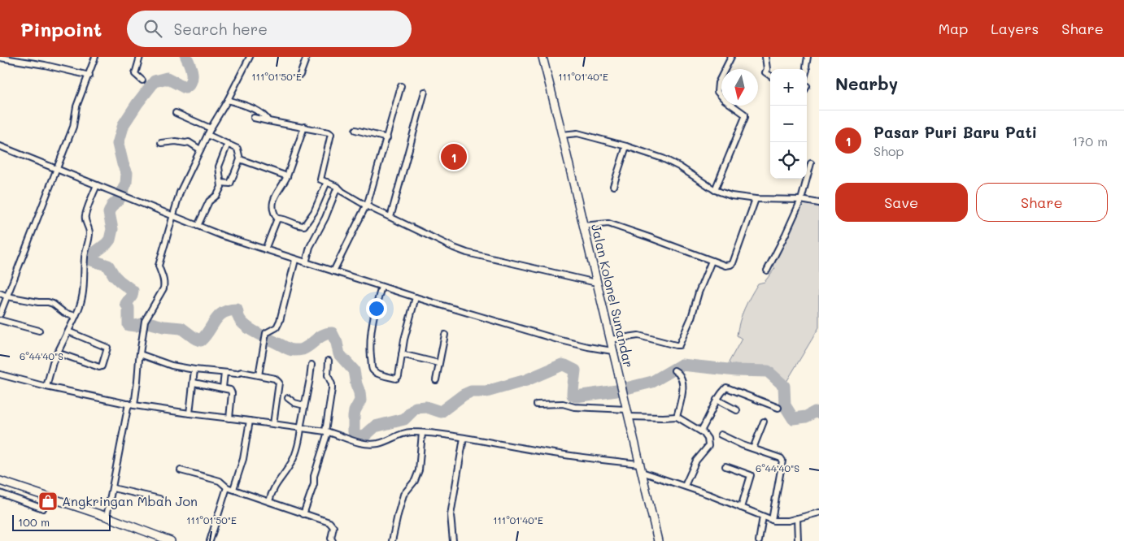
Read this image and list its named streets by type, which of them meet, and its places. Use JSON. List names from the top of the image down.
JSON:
{
  "streets": {
    "main road": ["Jalan Kolonel Sunandar"]
  },
  "places": {
    "shop": ["Angkringan Mbah Jon"]
  },
  "scale_bar": "100 m",
  "north": "bottom",
  "page": {
    "header": "Pinpoint",
    "search": "Search here",
    "nav": ["Map", "Layers", "Share"],
    "heading": "Nearby",
    "map_buttons": ["+", "−"],
    "list": [
      {
        "mark": "1",
        "name": "Pasar Puri Baru Pati",
        "note": "Shop",
        "value": "170 m"
      }
    ],
    "pins": "1",
    "buttons": ["Save", "Share"],
    "scale": "100 m"
  },
  "coordinates": ["111°01'50\"E", "111°01'40\"E", "6°44'40\"S"]
}
